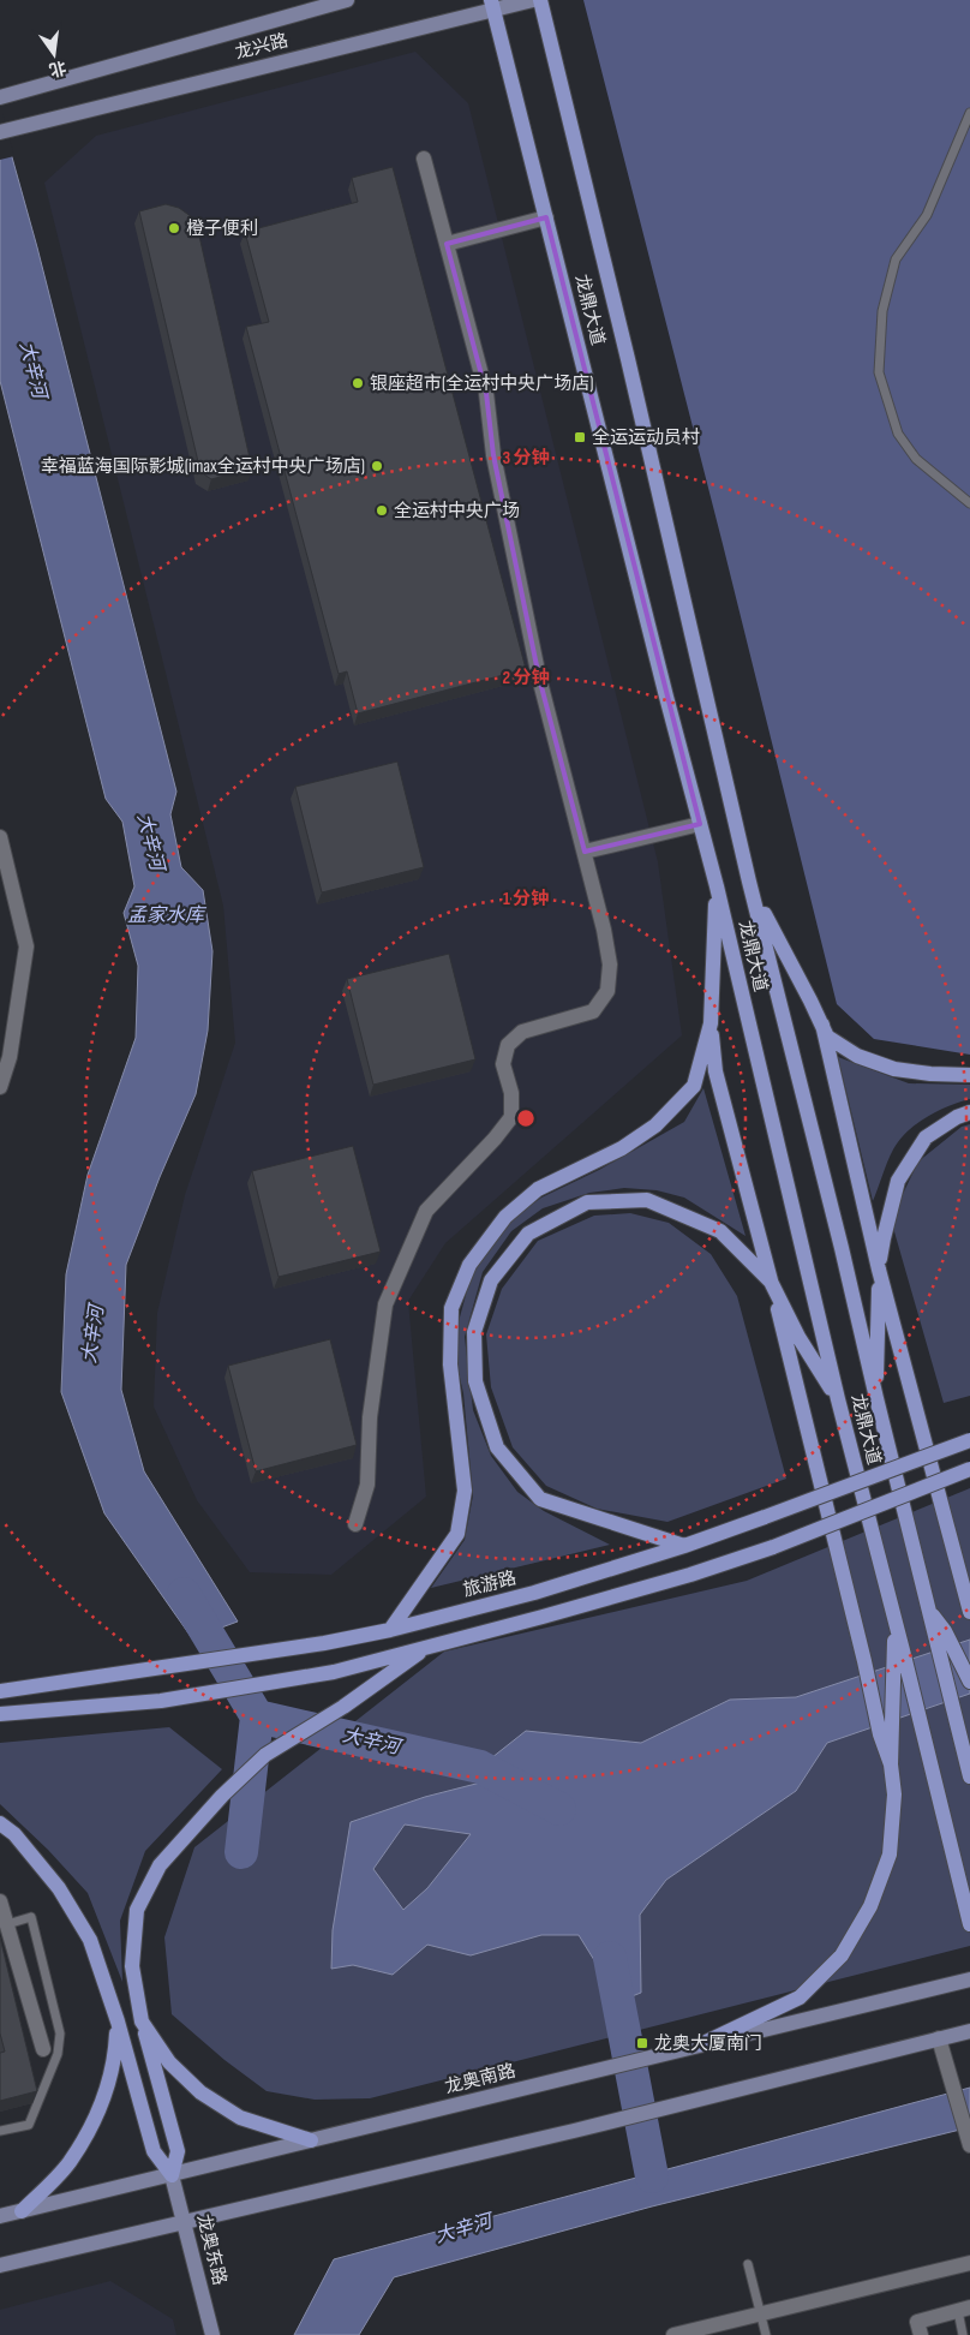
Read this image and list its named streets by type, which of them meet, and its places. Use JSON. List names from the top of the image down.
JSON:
{
  "streets": {
    "main road": [
      "龙兴路",
      "龙鼎大道",
      "旅游路",
      "龙奥南路",
      "龙奥东路"
    ]
  },
  "crossings": [
    ["龙兴路", "龙鼎大道"],
    ["龙奥南路", "龙奥东路"]
  ],
  "water": ["大辛河", "孟家水库"],
  "places": {
    "other": [
      "橙子便利",
      "银座超市(全运村中央广场店)",
      "幸福蓝海国际影城(imax全运村中央广场店)",
      "全运村中央广场"
    ],
    "transit": ["全运运动员村", "龙奥大厦南门"]
  },
  "north": "bottom",
  "rings": ["3 分钟", "2 分钟", "1 分钟"]
}
